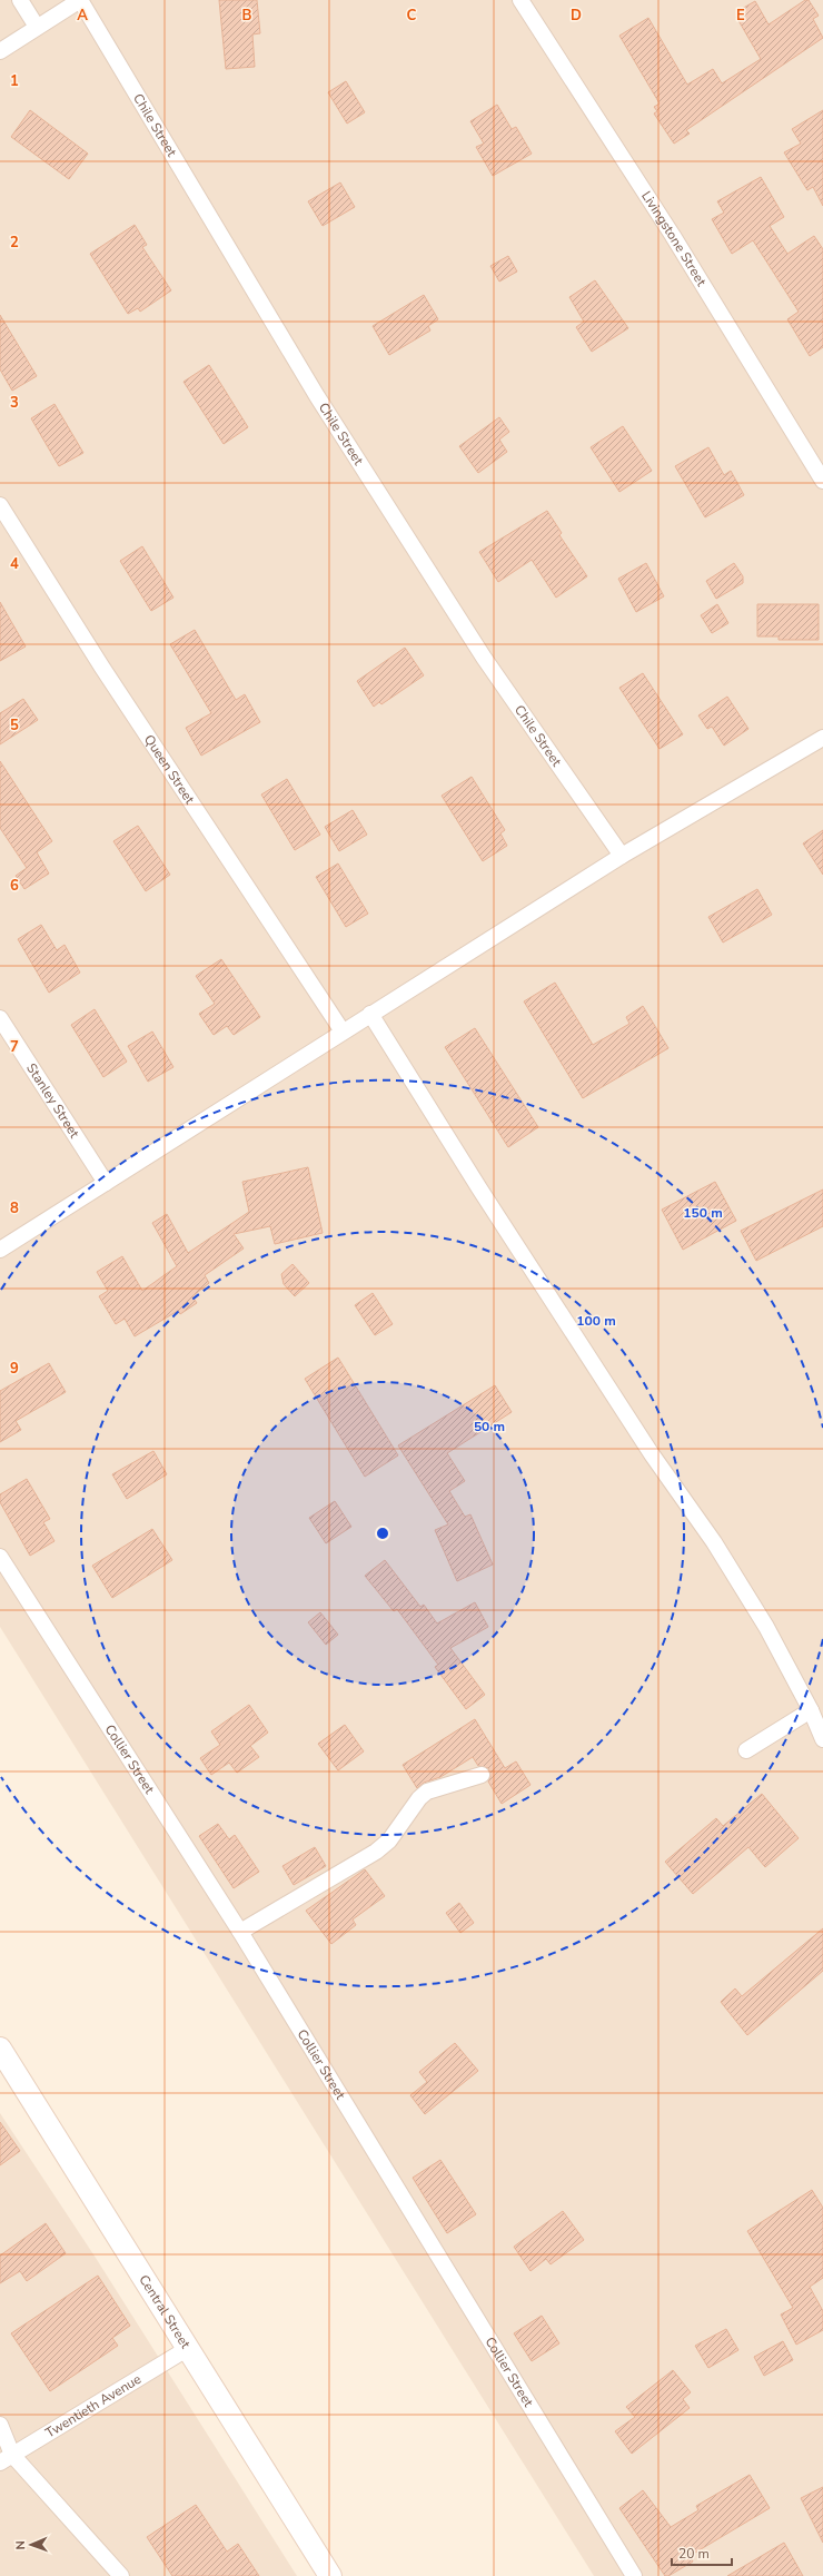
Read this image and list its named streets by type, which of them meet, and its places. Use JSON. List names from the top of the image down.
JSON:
{
  "streets": {
    "main road": ["Central Street"],
    "street": [
      "Chile Street",
      "Livingstone Street",
      "Queen Street",
      "Stanley Street",
      "Collier Street",
      "Twentieth Avenue"
    ]
  },
  "crossings": [
    ["Central Street", "Twentieth Avenue"]
  ],
  "scale_bar": "20 m",
  "north": "left",
  "grid": {
    "columns": [
      "A",
      "B",
      "C",
      "D",
      "E"
    ],
    "rows": [
      "1",
      "2",
      "3",
      "4",
      "5",
      "6",
      "7",
      "8",
      "9"
    ]
  },
  "rings": ["150 m", "100 m", "50 m"]
}
